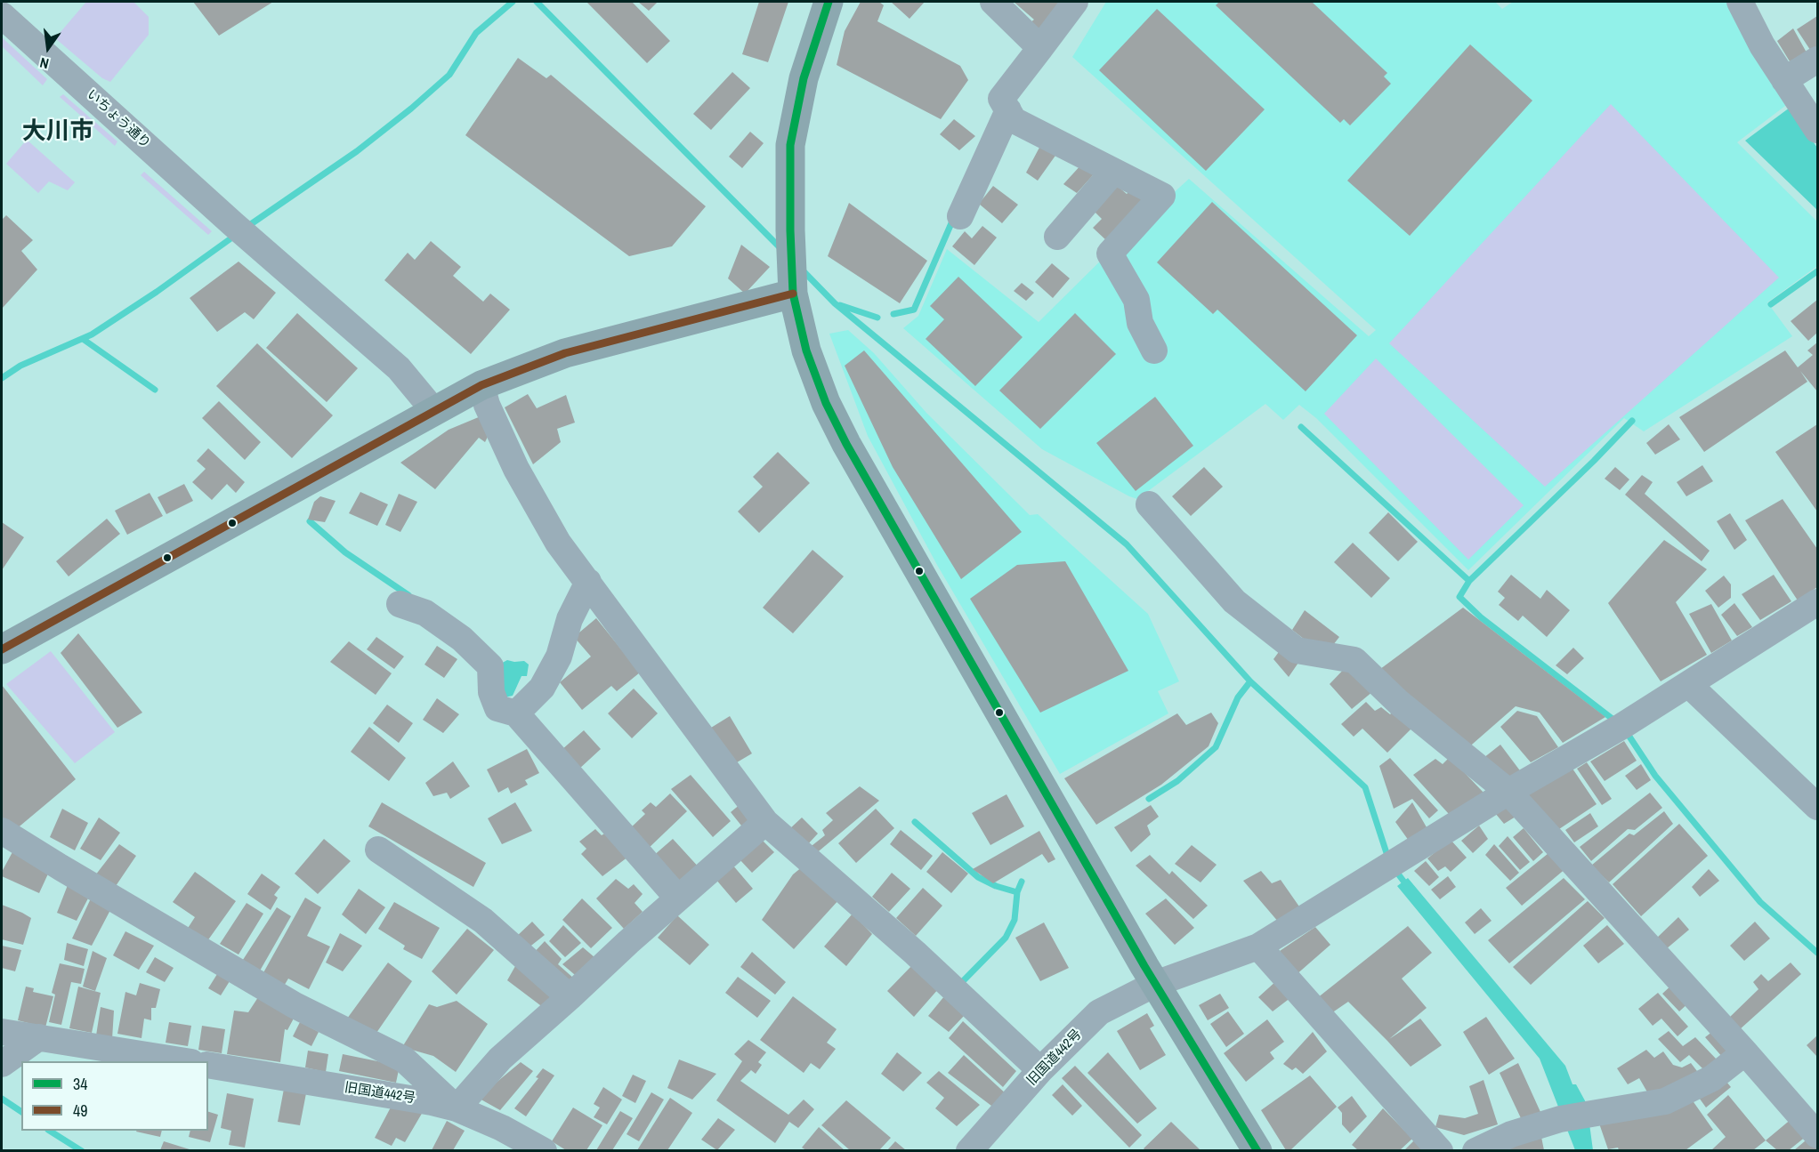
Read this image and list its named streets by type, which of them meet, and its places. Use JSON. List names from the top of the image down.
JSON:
{
  "streets": {
    "street": ["いちょう通り", "旧国道442号"]
  },
  "districts": ["大川市"],
  "lines": ["transit line 34", "transit line 49"],
  "legend": ["34", "49"],
  "north": "bottom"
}
